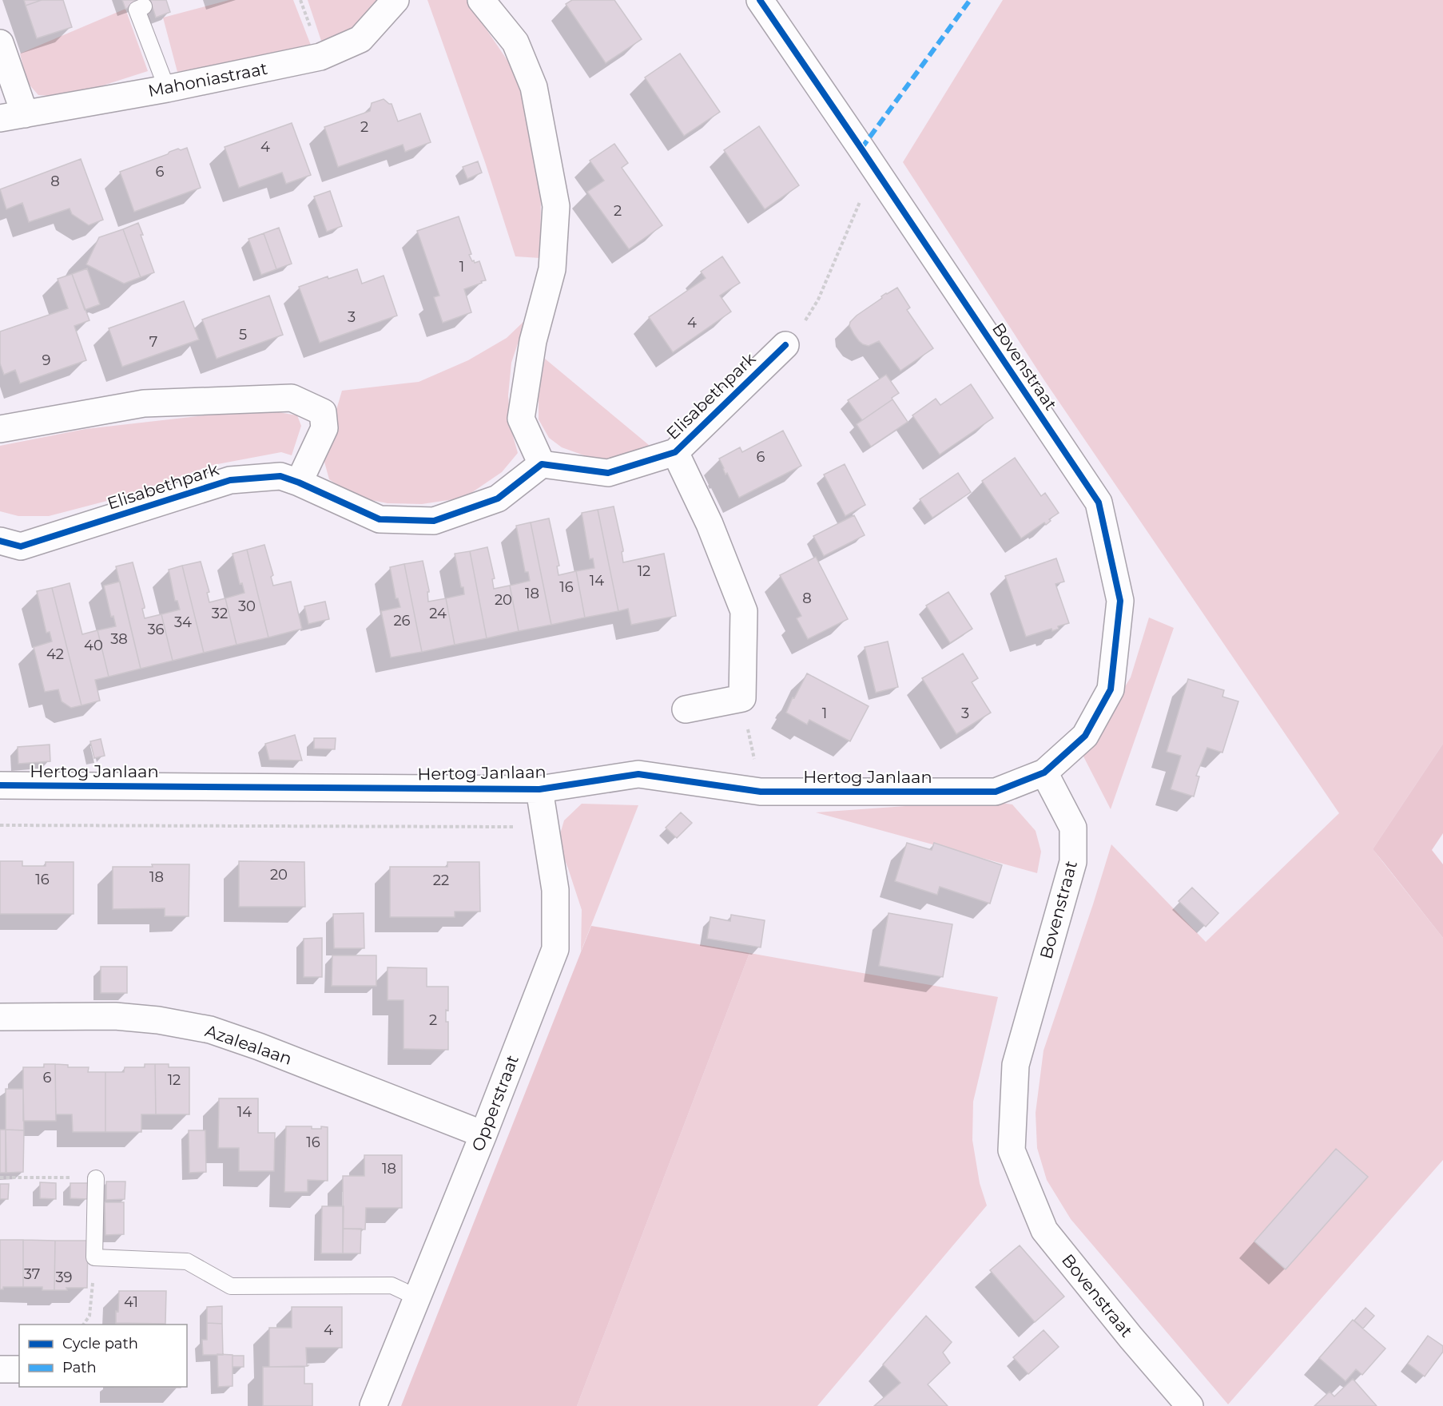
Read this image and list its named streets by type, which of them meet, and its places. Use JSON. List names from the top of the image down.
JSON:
{
  "streets": {
    "street": [
      "Mahoniastraat",
      "Bovenstraat",
      "Elisabethpark",
      "Hertog Janlaan",
      "Azalealaan",
      "Opperstraat"
    ]
  },
  "crossings": [
    ["Bovenstraat", "Hertog Janlaan"],
    ["Hertog Janlaan", "Opperstraat"],
    ["Azalealaan", "Opperstraat"]
  ],
  "house_numbers": [
    "2",
    "4",
    "6",
    "8",
    "2",
    "1",
    "3",
    "4",
    "5",
    "7",
    "9",
    "6",
    "12",
    "14",
    "16",
    "18",
    "8",
    "20",
    "30",
    "32",
    "24",
    "26",
    "34",
    "36",
    "38",
    "40",
    "42",
    "1",
    "3",
    "20",
    "18",
    "16",
    "22",
    "2",
    "6",
    "12",
    "14",
    "16",
    "18",
    "37",
    "39",
    "41",
    "4"
  ],
  "legend": ["Cycle path", "Path"]
}
